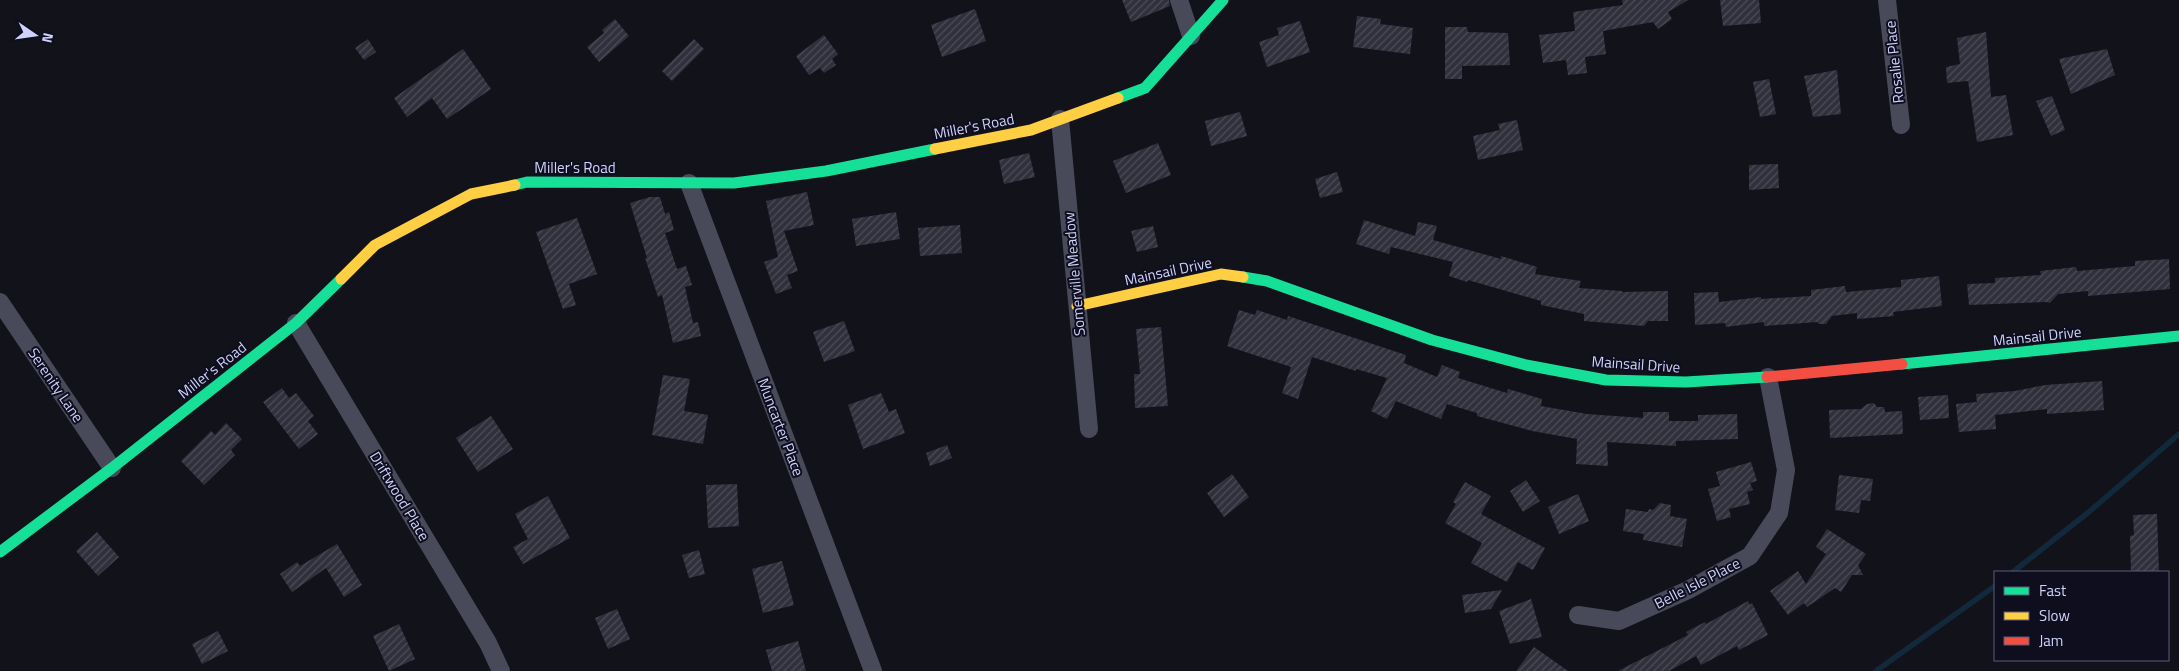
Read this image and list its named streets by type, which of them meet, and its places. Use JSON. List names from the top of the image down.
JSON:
{
  "streets": {
    "street": [
      "Rosalie Place",
      "Miller's Road",
      "Mainsail Drive",
      "Somerville Meadow",
      "Serenity Lane",
      "Muncarter Place",
      "Driftwood Place",
      "Belle Isle Place"
    ]
  },
  "crossings": [
    ["Miller's Road", "Somerville Meadow"],
    ["Miller's Road", "Serenity Lane"],
    ["Miller's Road", "Muncarter Place"],
    ["Miller's Road", "Driftwood Place"],
    ["Mainsail Drive", "Somerville Meadow"],
    ["Mainsail Drive", "Belle Isle Place"]
  ],
  "legend": ["Fast", "Slow", "Jam"],
  "north": "right"
}
